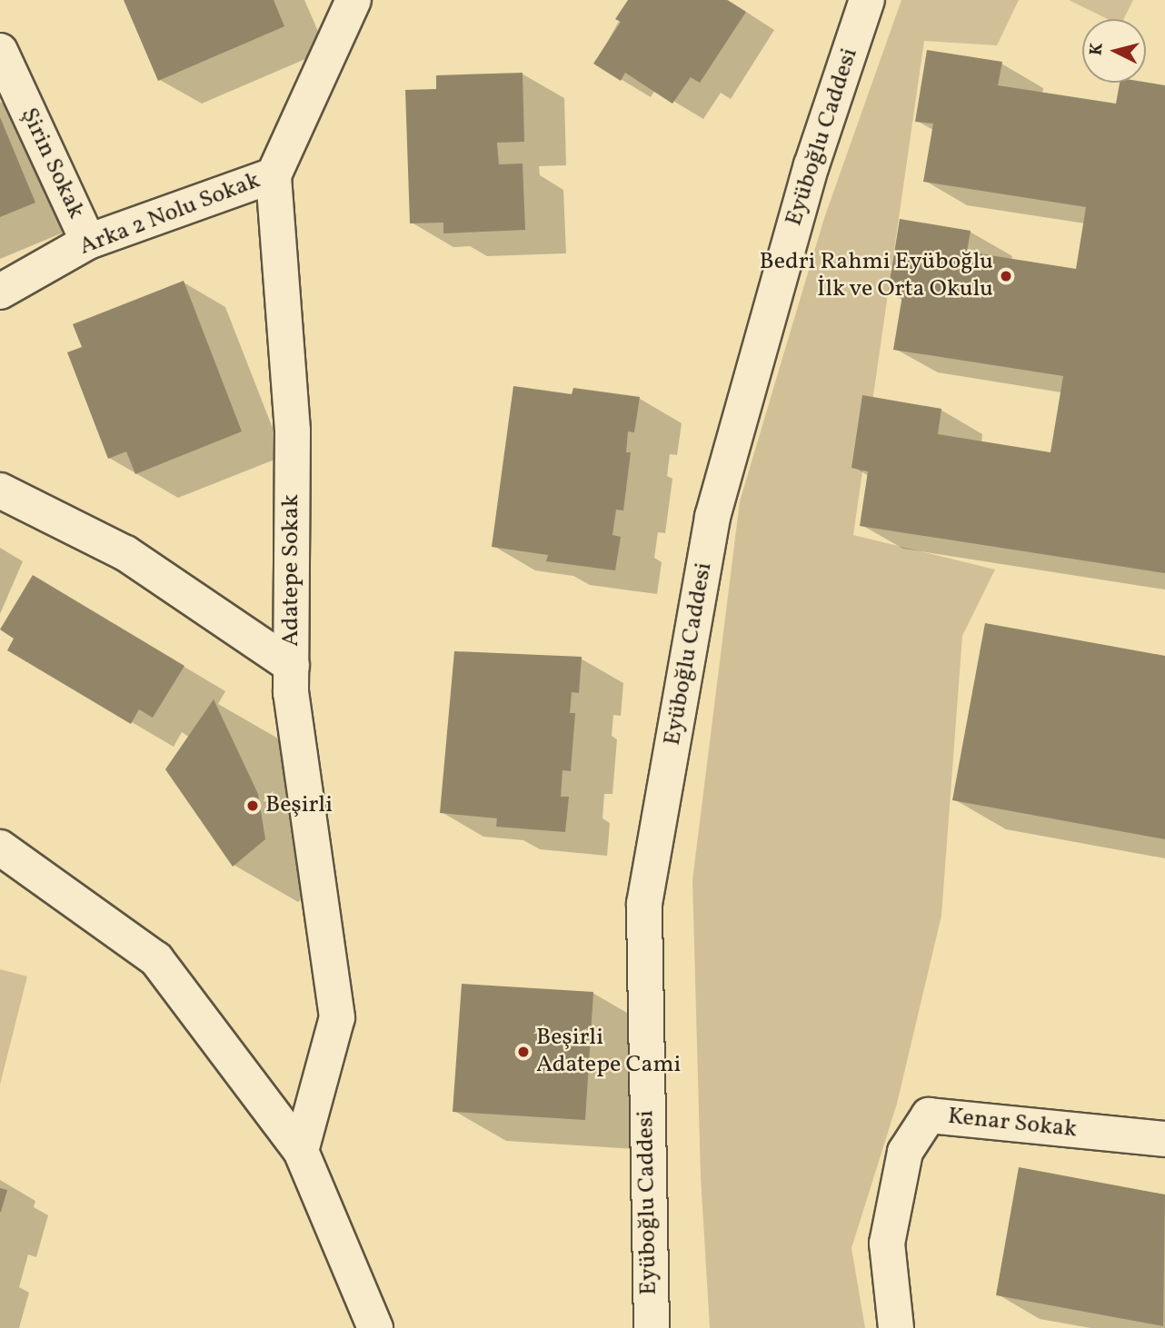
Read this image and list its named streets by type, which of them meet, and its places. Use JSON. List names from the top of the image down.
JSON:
{
  "streets": {
    "street": [
      "Eyüboğlu Caddesi",
      "Şirin Sokak",
      "Arka 2 Nolu Sokak",
      "Adatepe Sokak",
      "Kenar Sokak"
    ]
  },
  "crossings": [
    ["Şirin Sokak", "Arka 2 Nolu Sokak"],
    ["Arka 2 Nolu Sokak", "Adatepe Sokak"]
  ],
  "places": ["Bedri Rahmi Eyüboğlu İlk ve Orta Okulu", "Beşirli", "Beşirli Adatepe Cami"],
  "north": "left"
}
